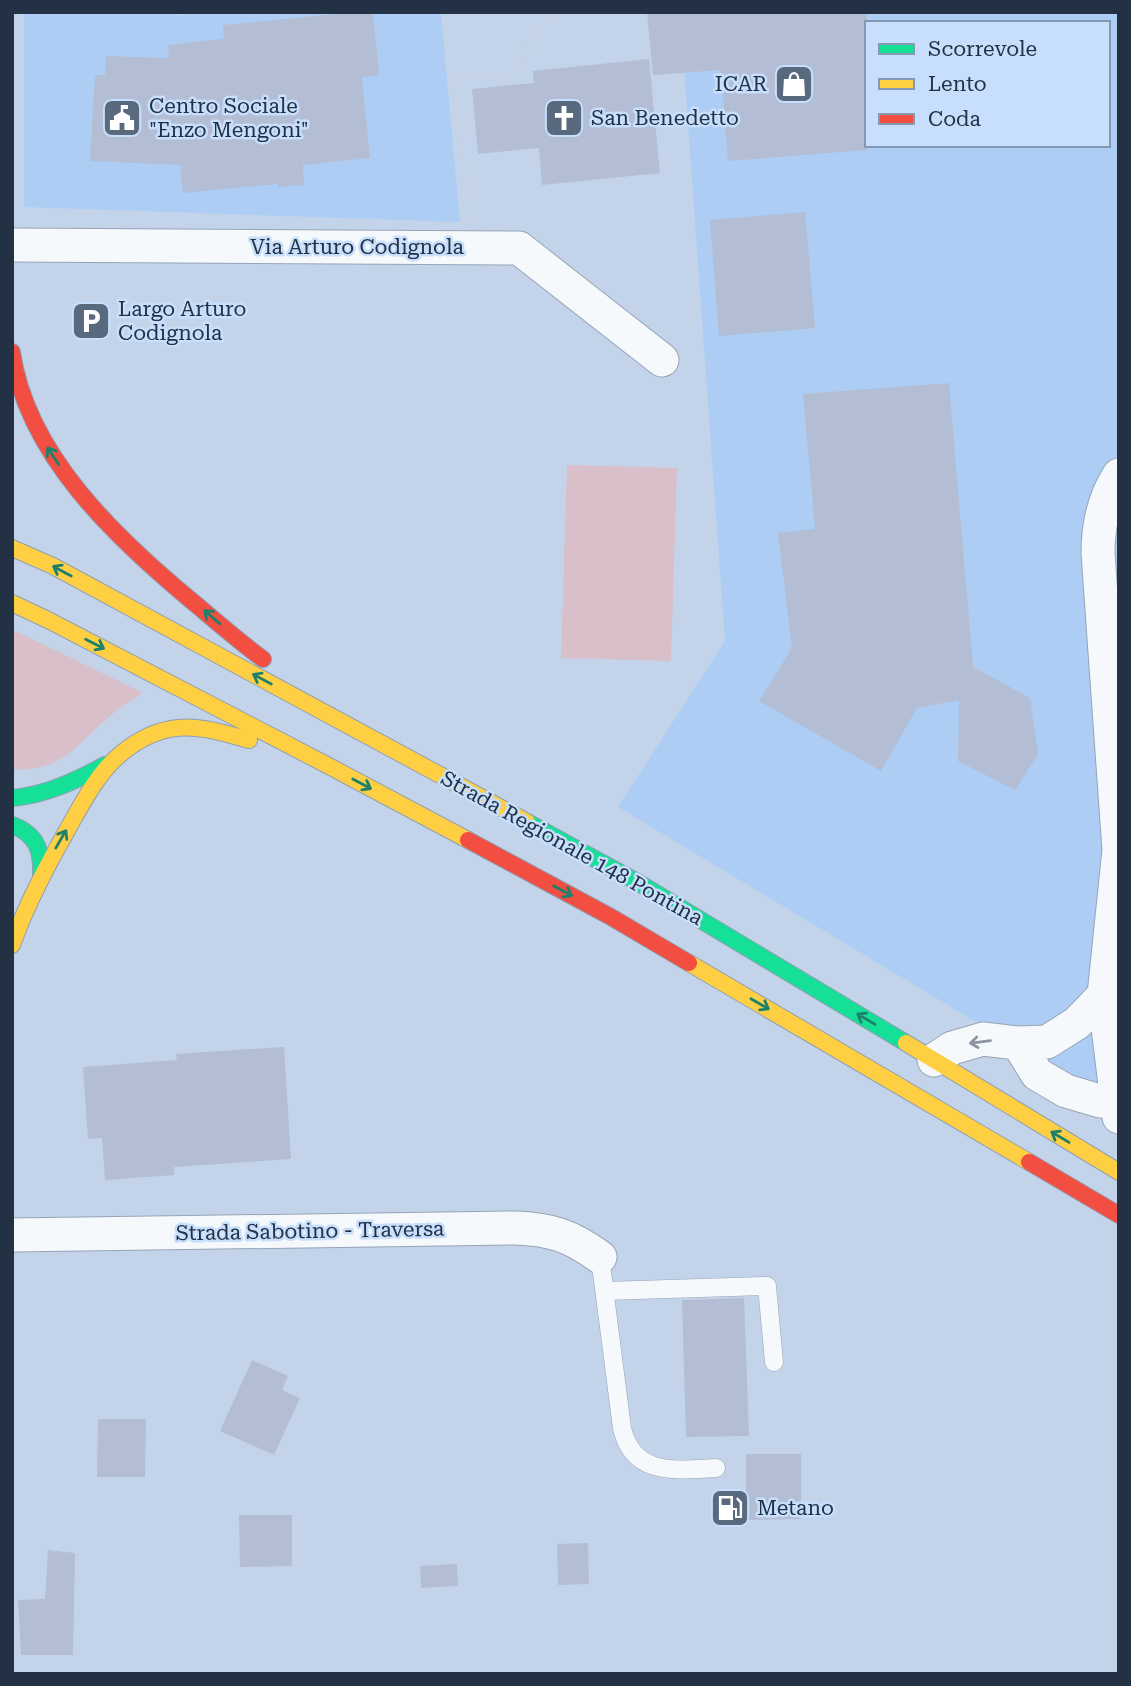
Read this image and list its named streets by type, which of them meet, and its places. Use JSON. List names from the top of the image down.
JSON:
{
  "streets": {
    "highway": ["Strada Regionale 148 Pontina"],
    "street": ["Via Arturo Codignola", "Strada Sabotino - Traversa"]
  },
  "places": {
    "shop": ["ICAR"],
    "public building": ["Centro Sociale \"Enzo Mengoni\""],
    "church": ["San Benedetto"],
    "parking": ["Largo Arturo Codignola"],
    "fuel station": ["Metano"]
  },
  "legend": ["Scorrevole", "Lento", "Coda"]
}
